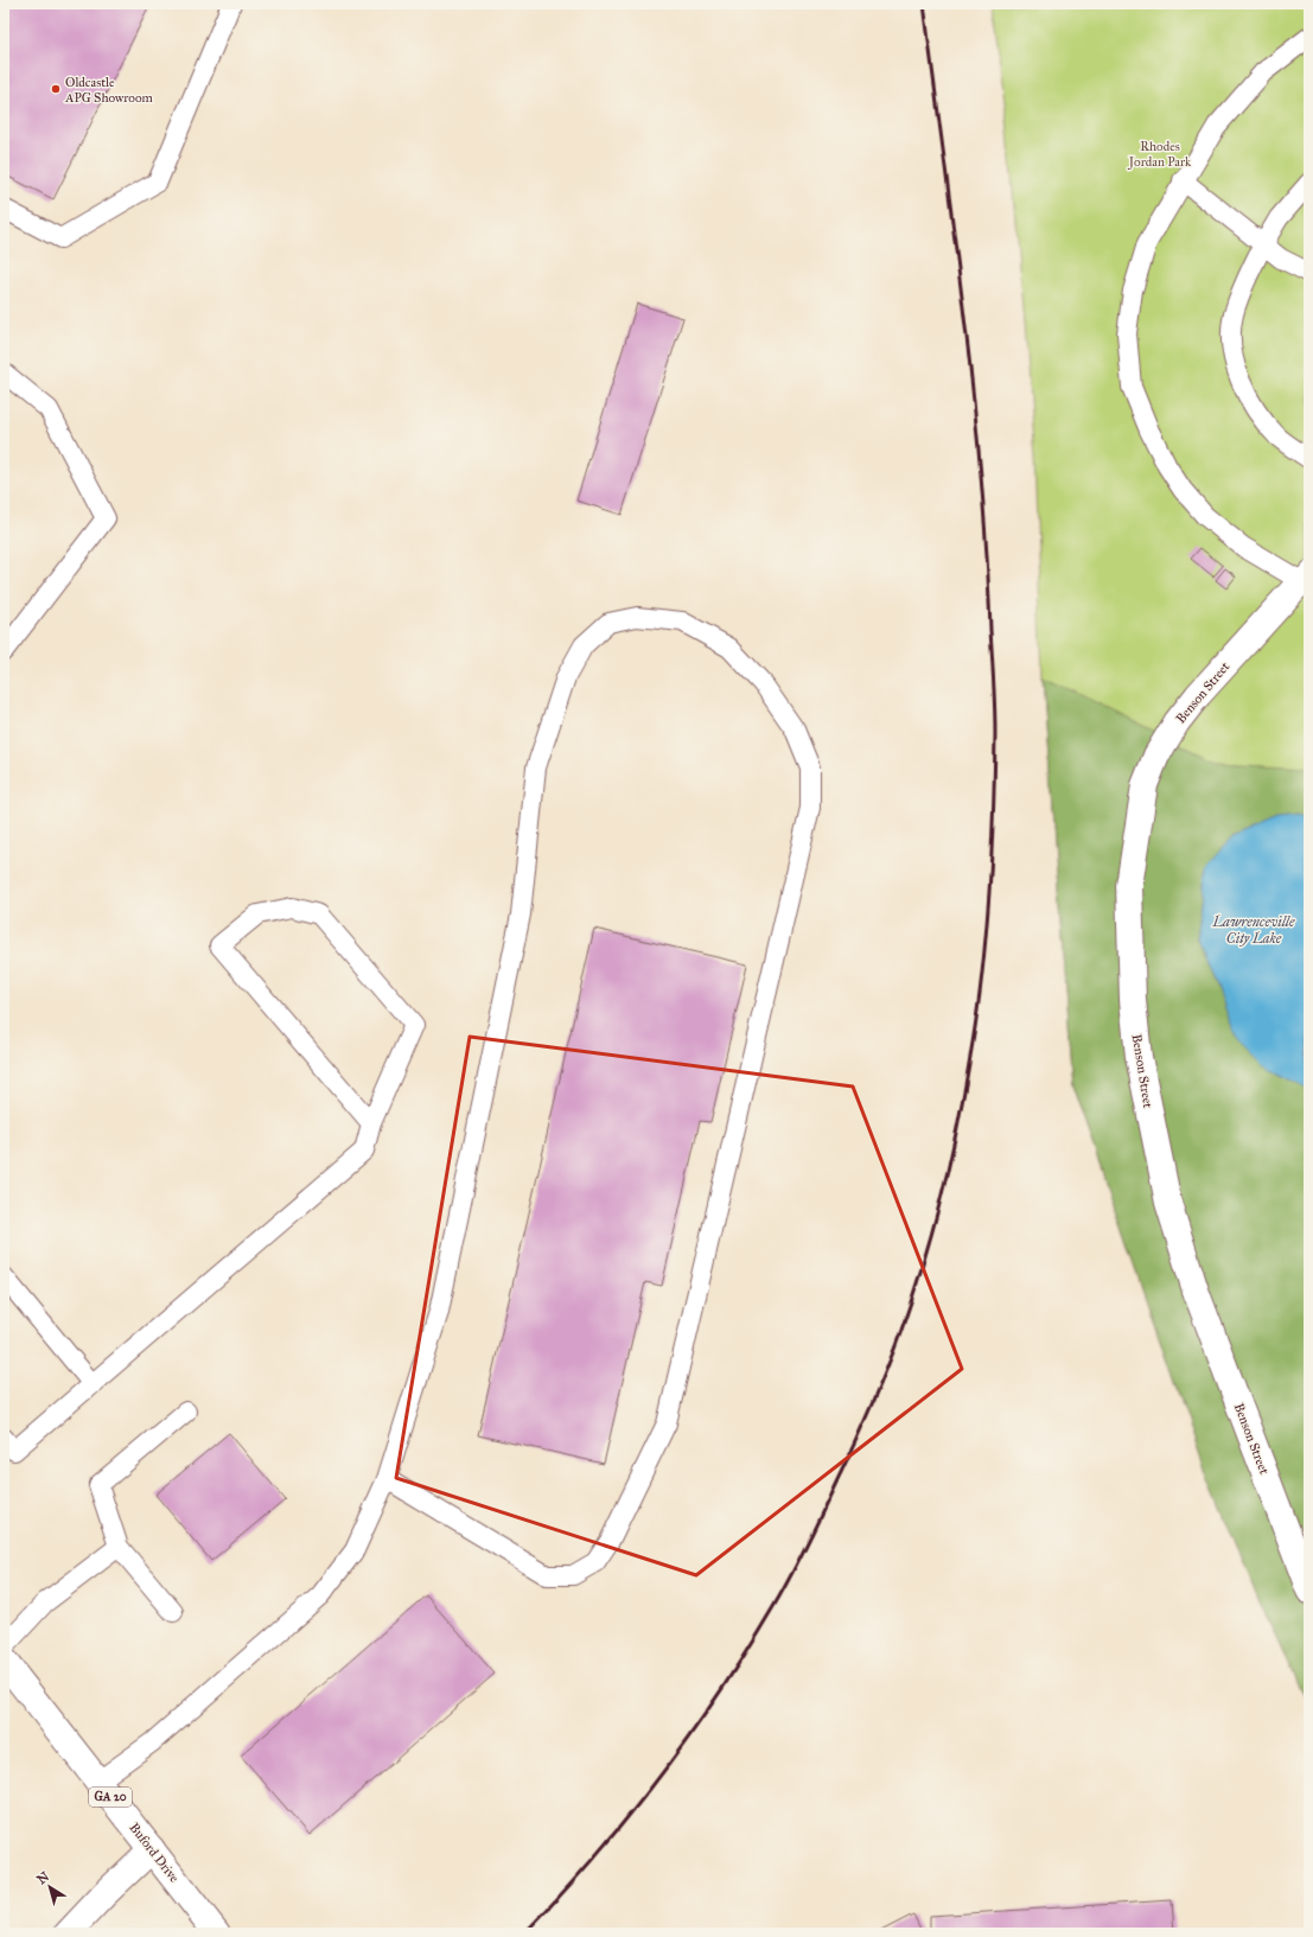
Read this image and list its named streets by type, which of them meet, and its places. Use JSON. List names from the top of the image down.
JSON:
{
  "streets": {
    "main road": ["Benson Street", "GA 20", "Buford Drive"]
  },
  "water": ["Lawrenceville City Lake"],
  "parks": ["Rhodes Jordan Park"],
  "places": ["Oldcastle APG Showroom"],
  "north": "top left"
}
